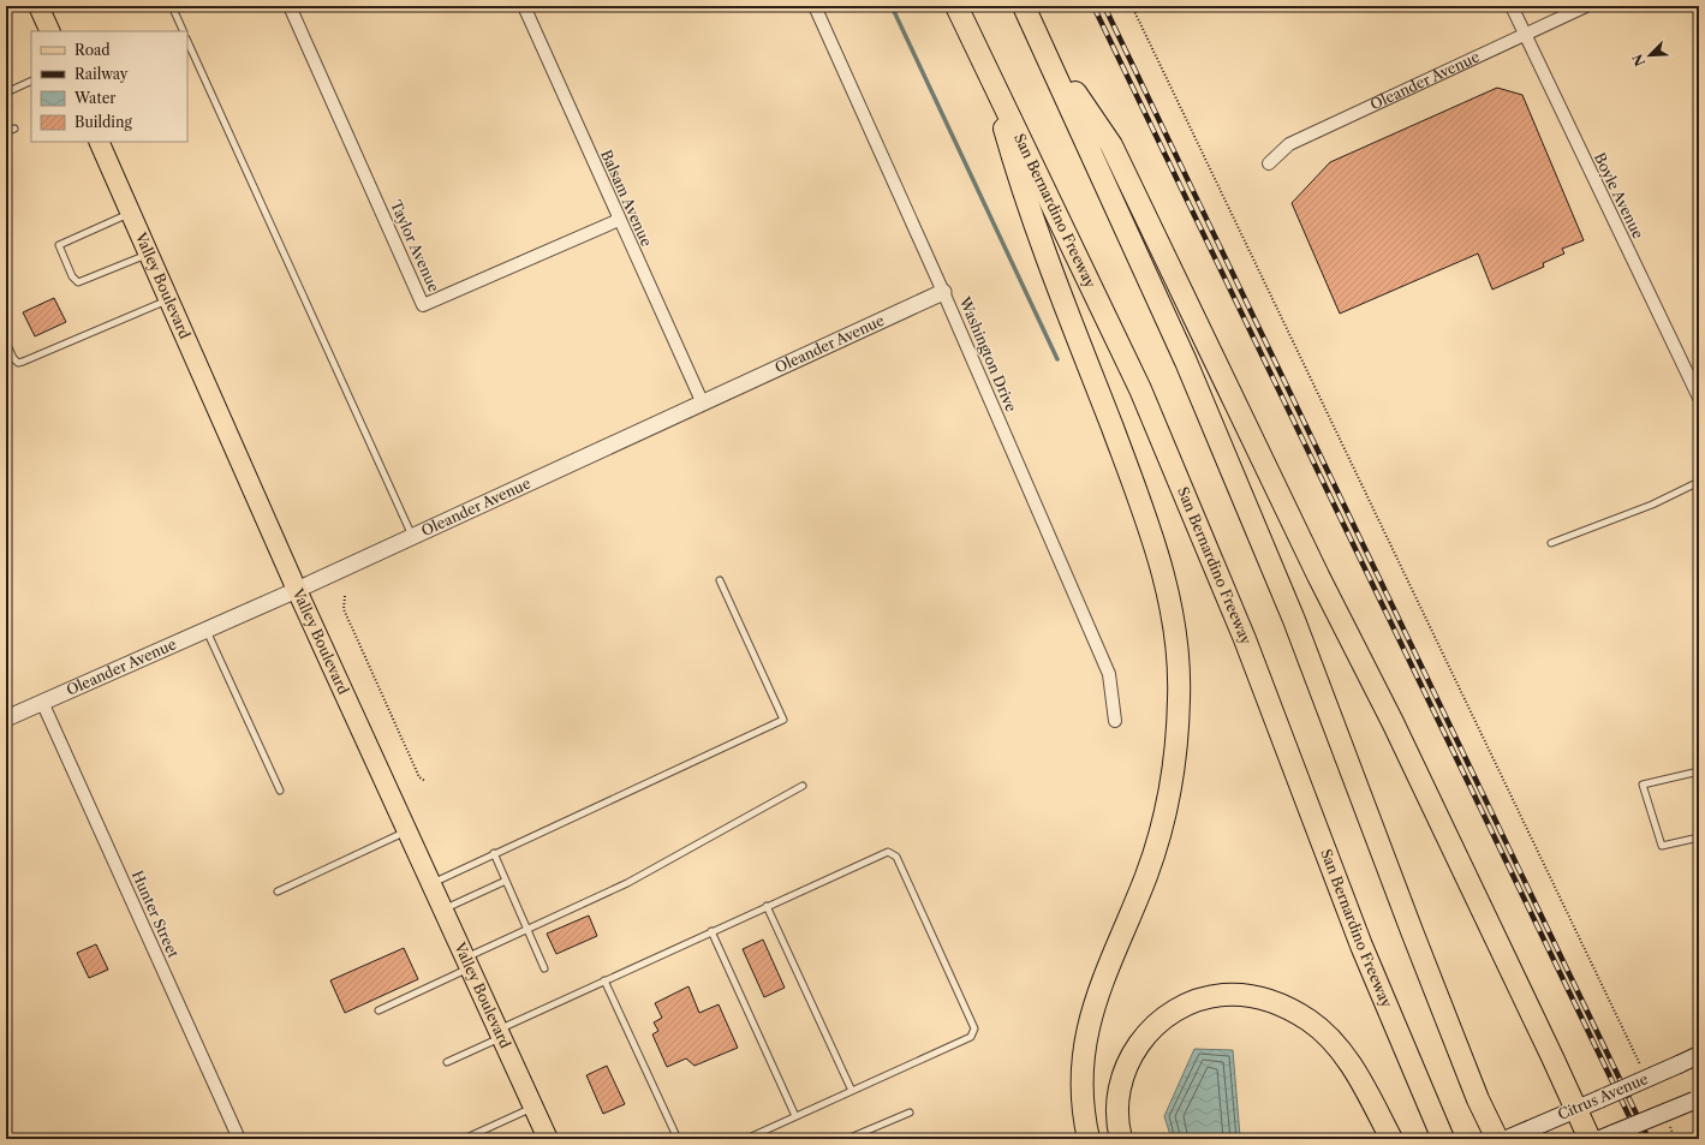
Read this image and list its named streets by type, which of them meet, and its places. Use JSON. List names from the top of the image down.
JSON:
{
  "streets": {
    "highway": ["San Bernardino Freeway"],
    "main road": ["Valley Boulevard", "Citrus Avenue"],
    "street": [
      "Oleander Avenue",
      "Boyle Avenue",
      "Balsam Avenue",
      "Taylor Avenue",
      "Washington Drive",
      "Hunter Street"
    ]
  },
  "crossings": [
    ["Oleander Avenue", "Boyle Avenue"],
    ["Oleander Avenue", "Balsam Avenue"],
    ["Oleander Avenue", "Valley Boulevard"],
    ["Oleander Avenue", "Washington Drive"],
    ["Oleander Avenue", "Hunter Street"],
    ["Balsam Avenue", "Taylor Avenue"]
  ],
  "legend": [
    "Road",
    "Railway",
    "Water",
    "Building"
  ],
  "north": "bottom left"
}
